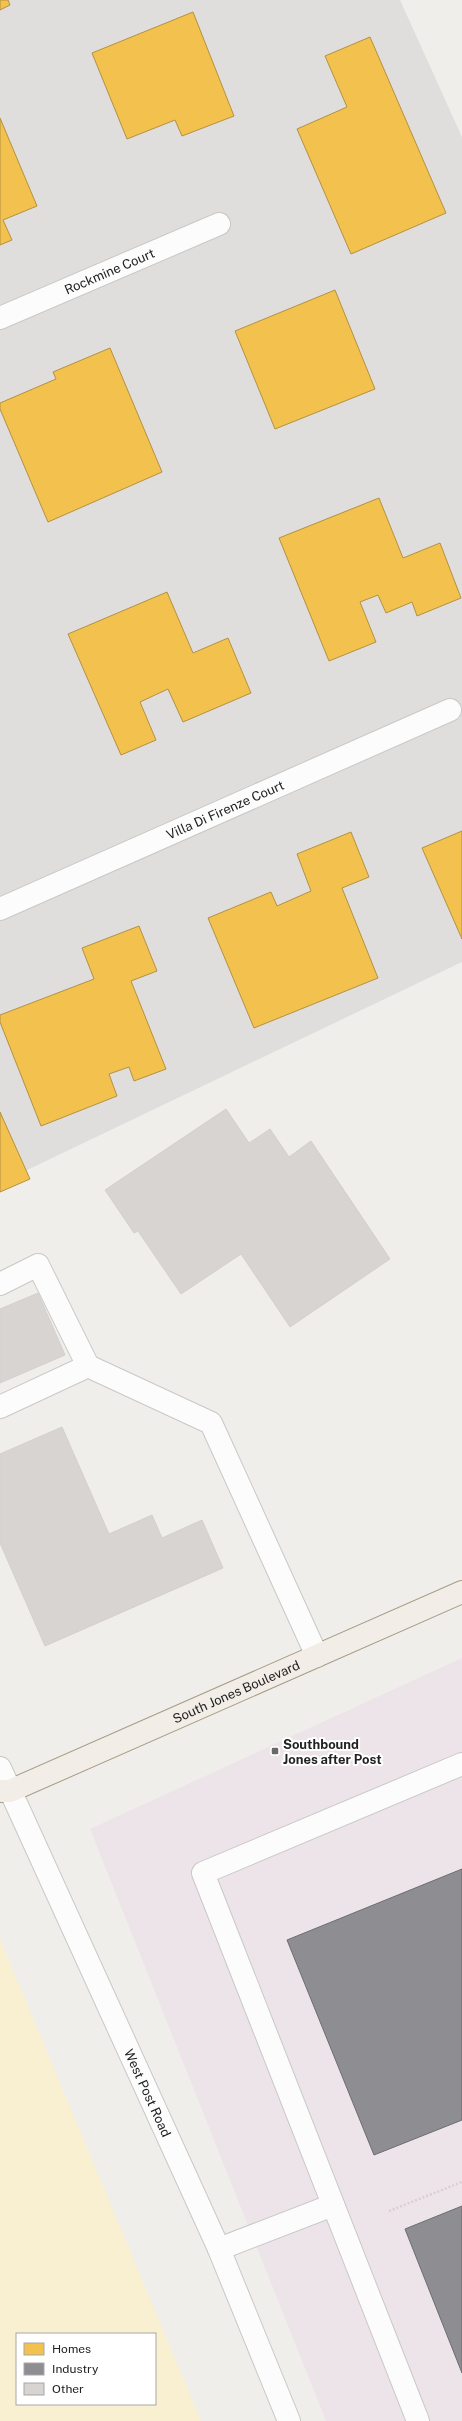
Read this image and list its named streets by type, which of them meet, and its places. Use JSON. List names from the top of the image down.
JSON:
{
  "streets": {
    "main road": ["South Jones Boulevard"],
    "street": ["Rockmine Court", "Villa Di Firenze Court", "West Post Road"]
  },
  "crossings": [
    ["South Jones Boulevard", "West Post Road"]
  ],
  "places": {
    "transit": ["Southbound Jones after Post"]
  },
  "legend": ["Homes", "Industry", "Other"]
}
